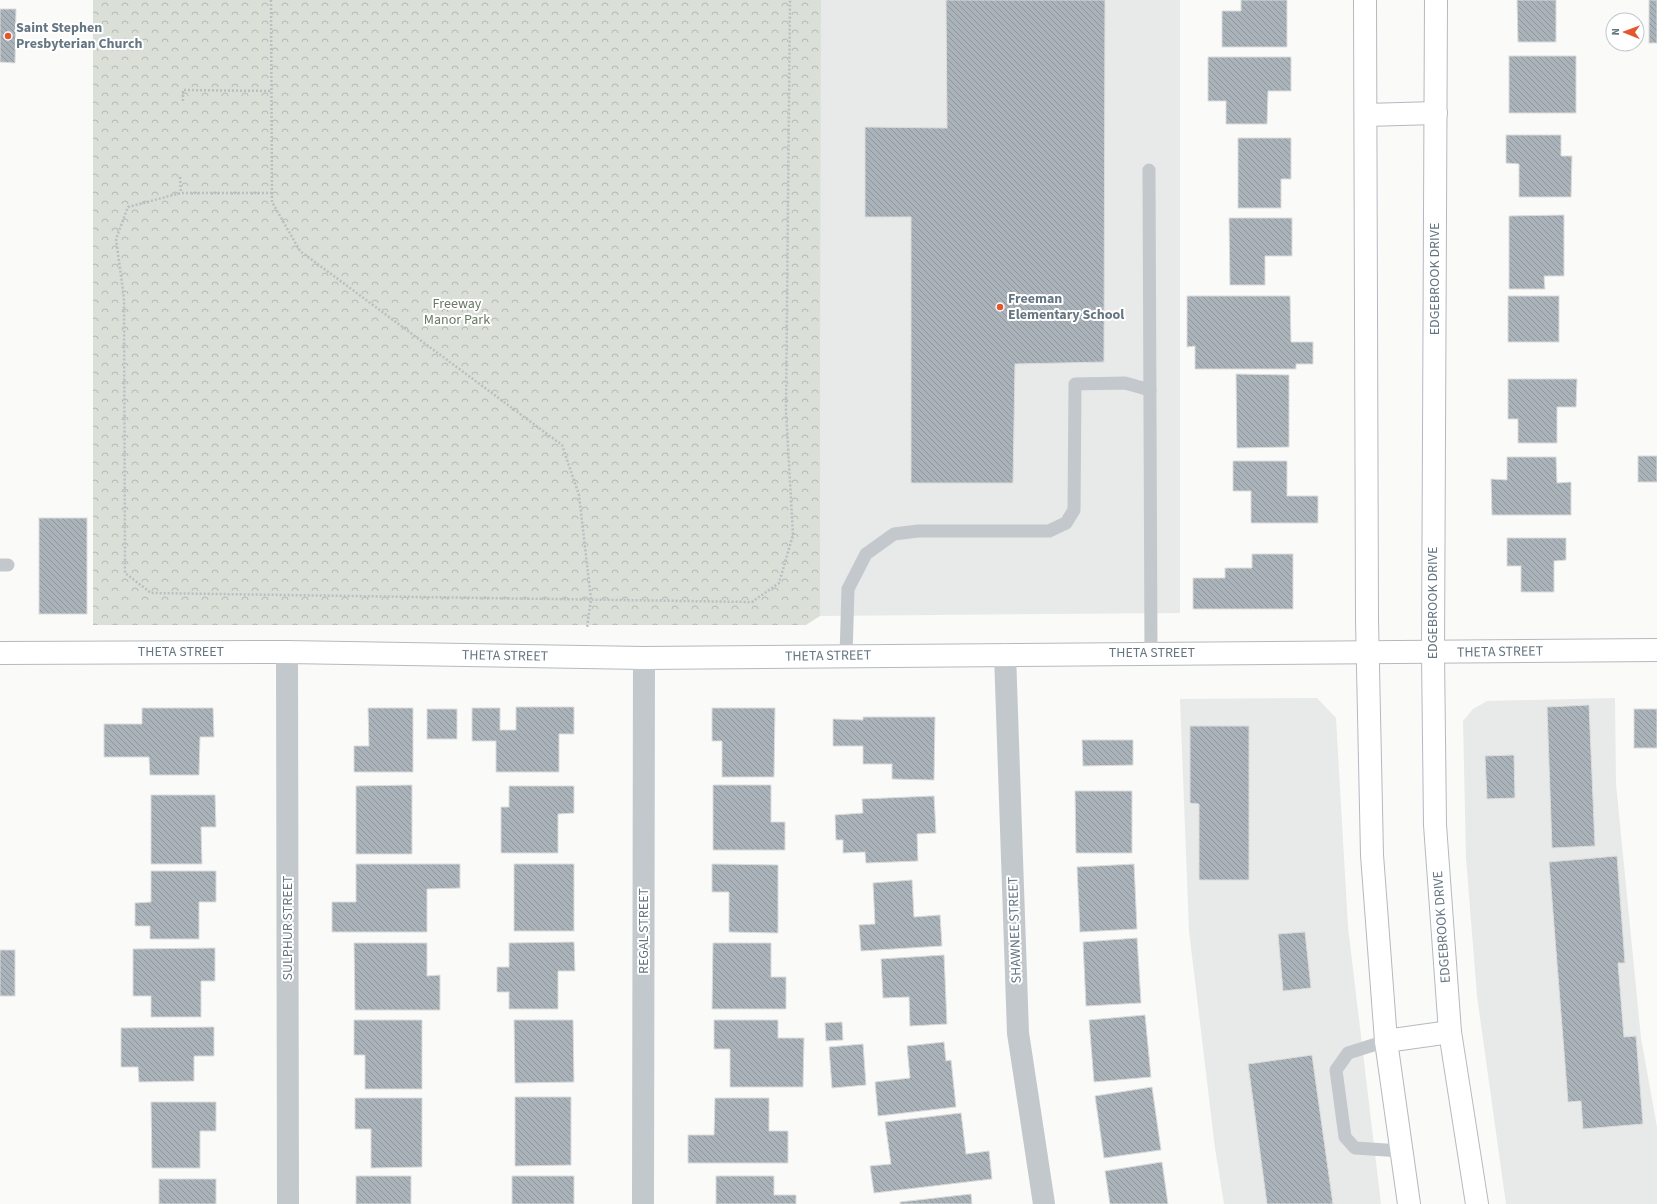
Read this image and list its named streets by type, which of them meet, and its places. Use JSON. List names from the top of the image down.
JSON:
{
  "streets": {
    "main road": ["EDGEBROOK DRIVE", "THETA STREET"],
    "street": ["SULPHUR STREET", "SHAWNEE STREET", "REGAL STREET"]
  },
  "crossings": [
    ["EDGEBROOK DRIVE", "THETA STREET"],
    ["THETA STREET", "SULPHUR STREET"],
    ["THETA STREET", "SHAWNEE STREET"],
    ["THETA STREET", "REGAL STREET"]
  ],
  "parks": ["Freeway Manor Park"],
  "places": ["Saint Stephen Presbyterian Church", "Freeman Elementary School"],
  "north": "left"
}
